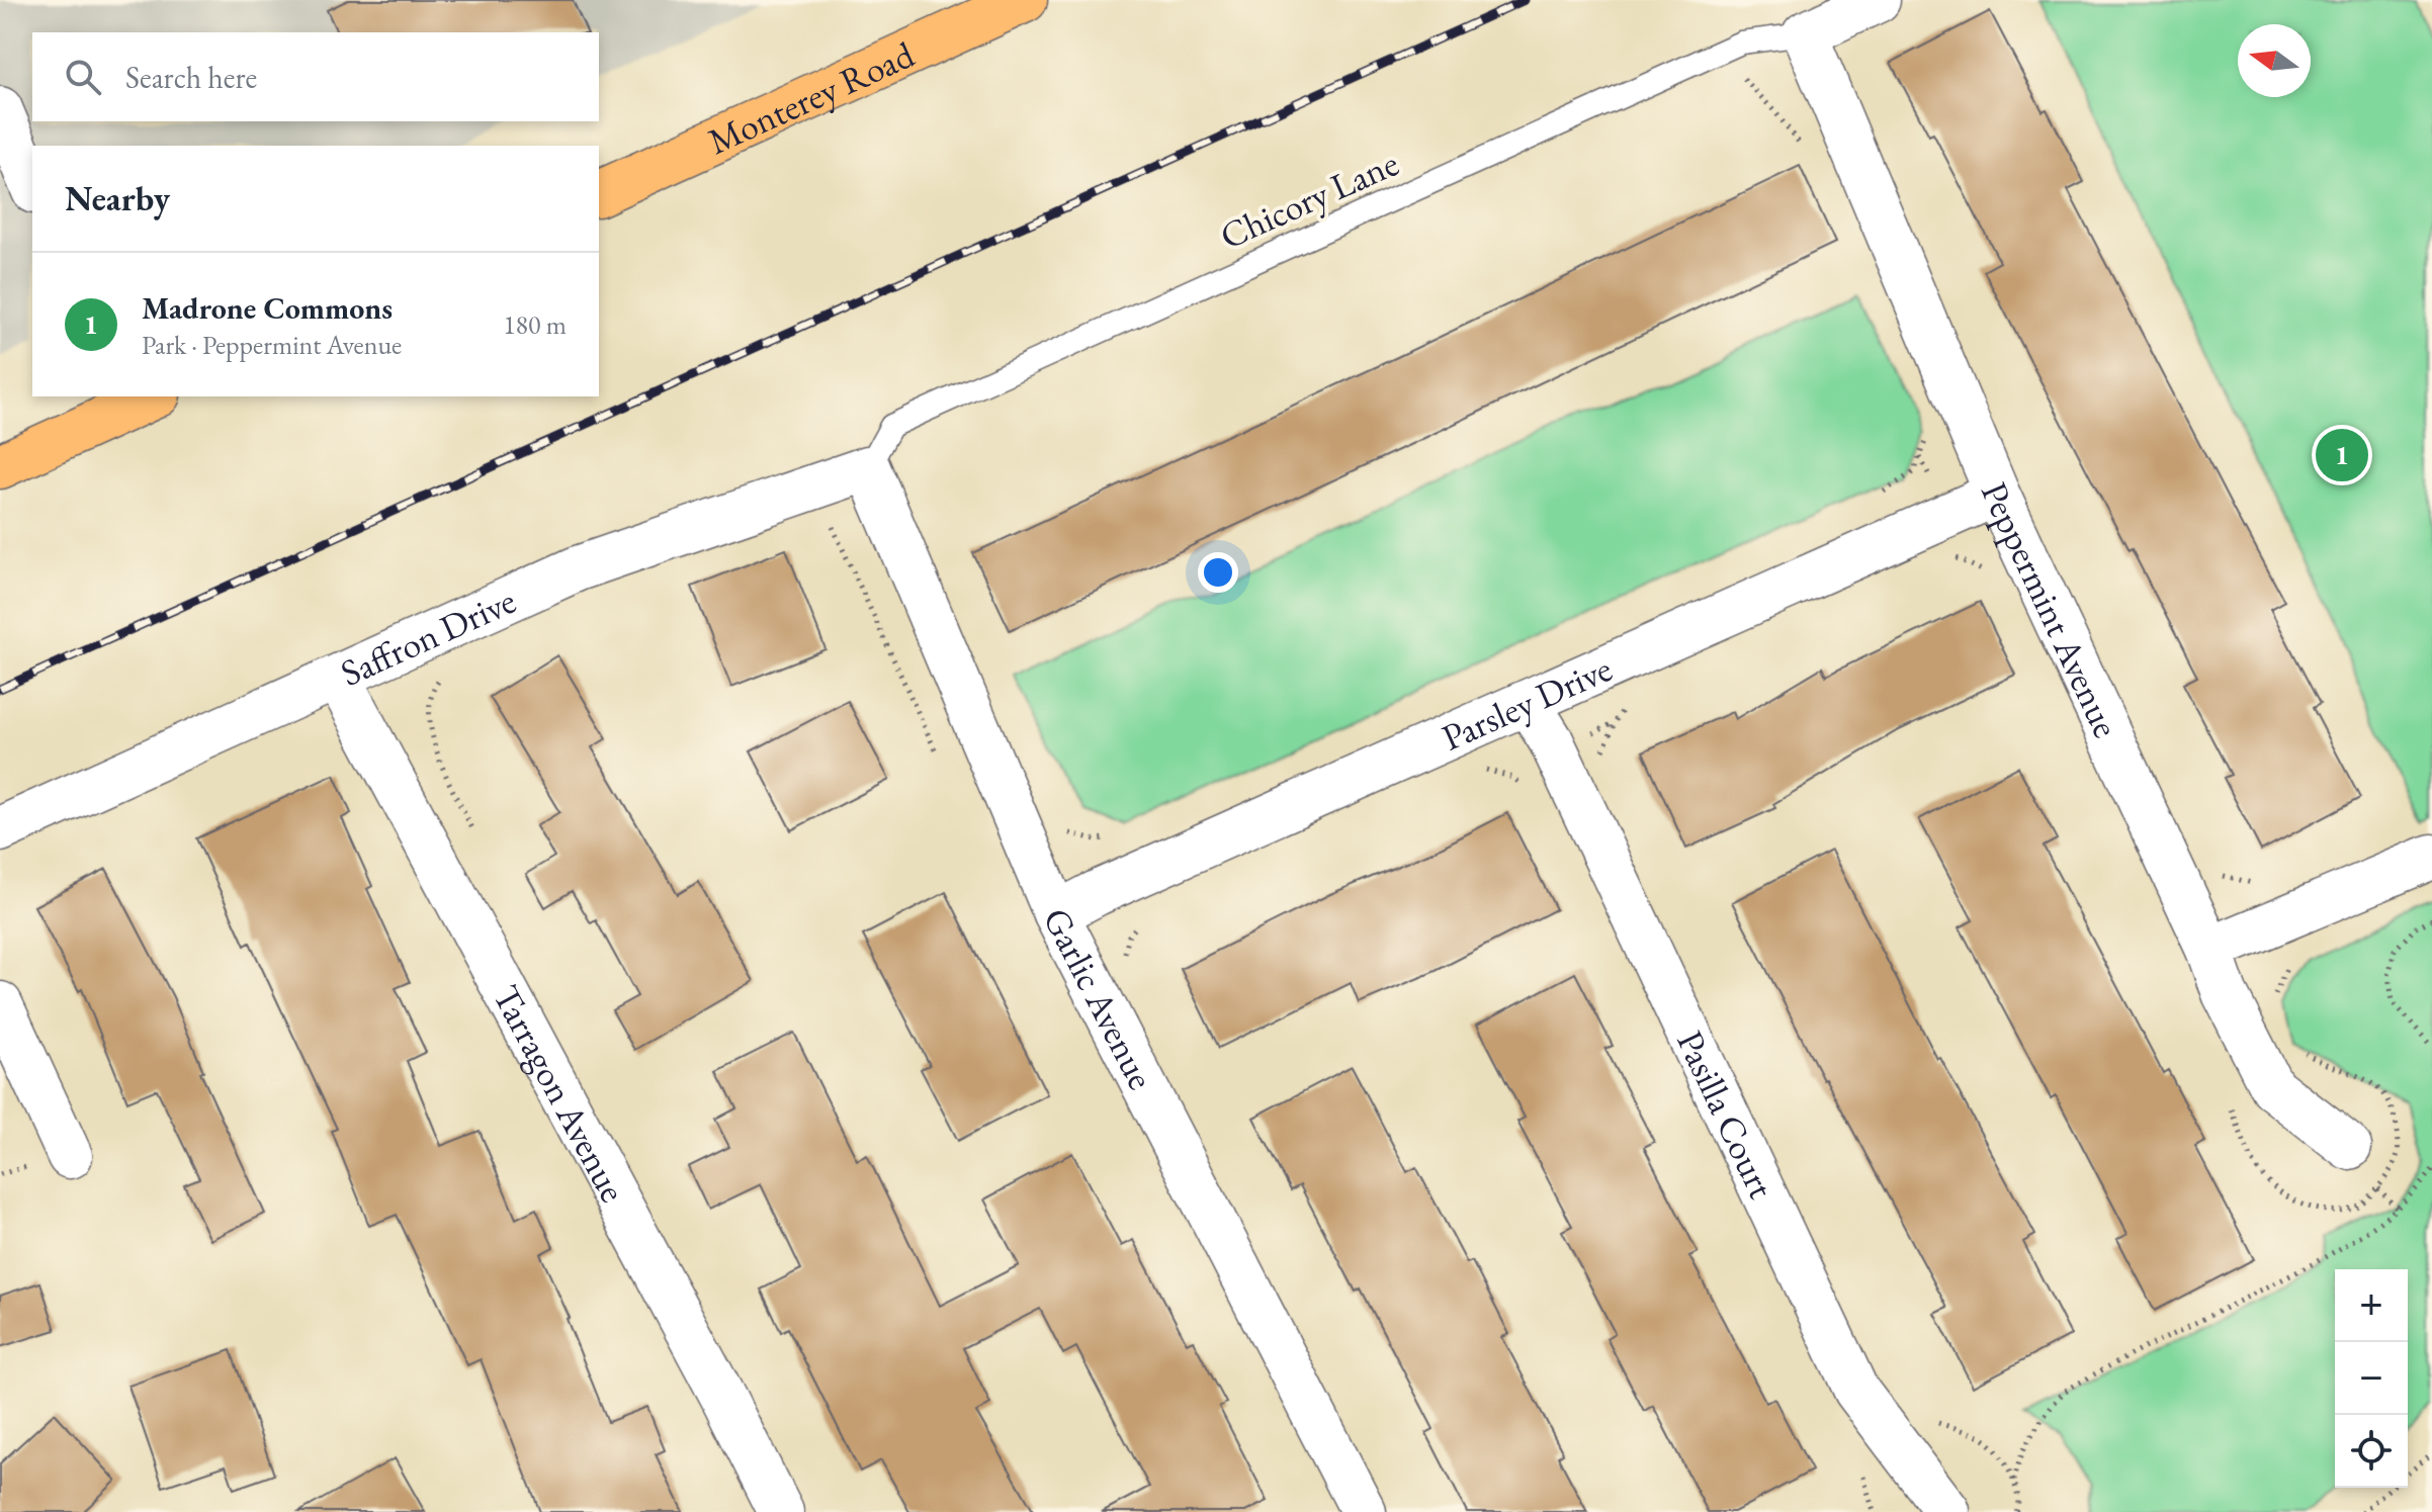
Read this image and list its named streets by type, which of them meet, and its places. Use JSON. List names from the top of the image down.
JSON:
{
  "streets": {
    "main road": ["Monterey Road"],
    "street": [
      "Peppermint Avenue",
      "Saffron Drive",
      "Parsley Drive",
      "Garlic Avenue",
      "Tarragon Avenue",
      "Pasilla Court"
    ],
    "lane": ["Chicory Lane"]
  },
  "crossings": [
    ["Chicory Lane", "Peppermint Avenue"],
    ["Chicory Lane", "Saffron Drive"],
    ["Chicory Lane", "Garlic Avenue"],
    ["Peppermint Avenue", "Parsley Drive"],
    ["Saffron Drive", "Garlic Avenue"],
    ["Saffron Drive", "Tarragon Avenue"],
    ["Parsley Drive", "Garlic Avenue"],
    ["Parsley Drive", "Pasilla Court"]
  ],
  "north": "left",
  "page": {
    "search": "Search here",
    "heading": "Nearby",
    "list": [
      {
        "mark": "1",
        "name": "Madrone Commons",
        "note": "Park · Peppermint Avenue",
        "value": "180 m"
      }
    ],
    "pins": "1",
    "map_buttons": ["+", "−"]
  }
}
